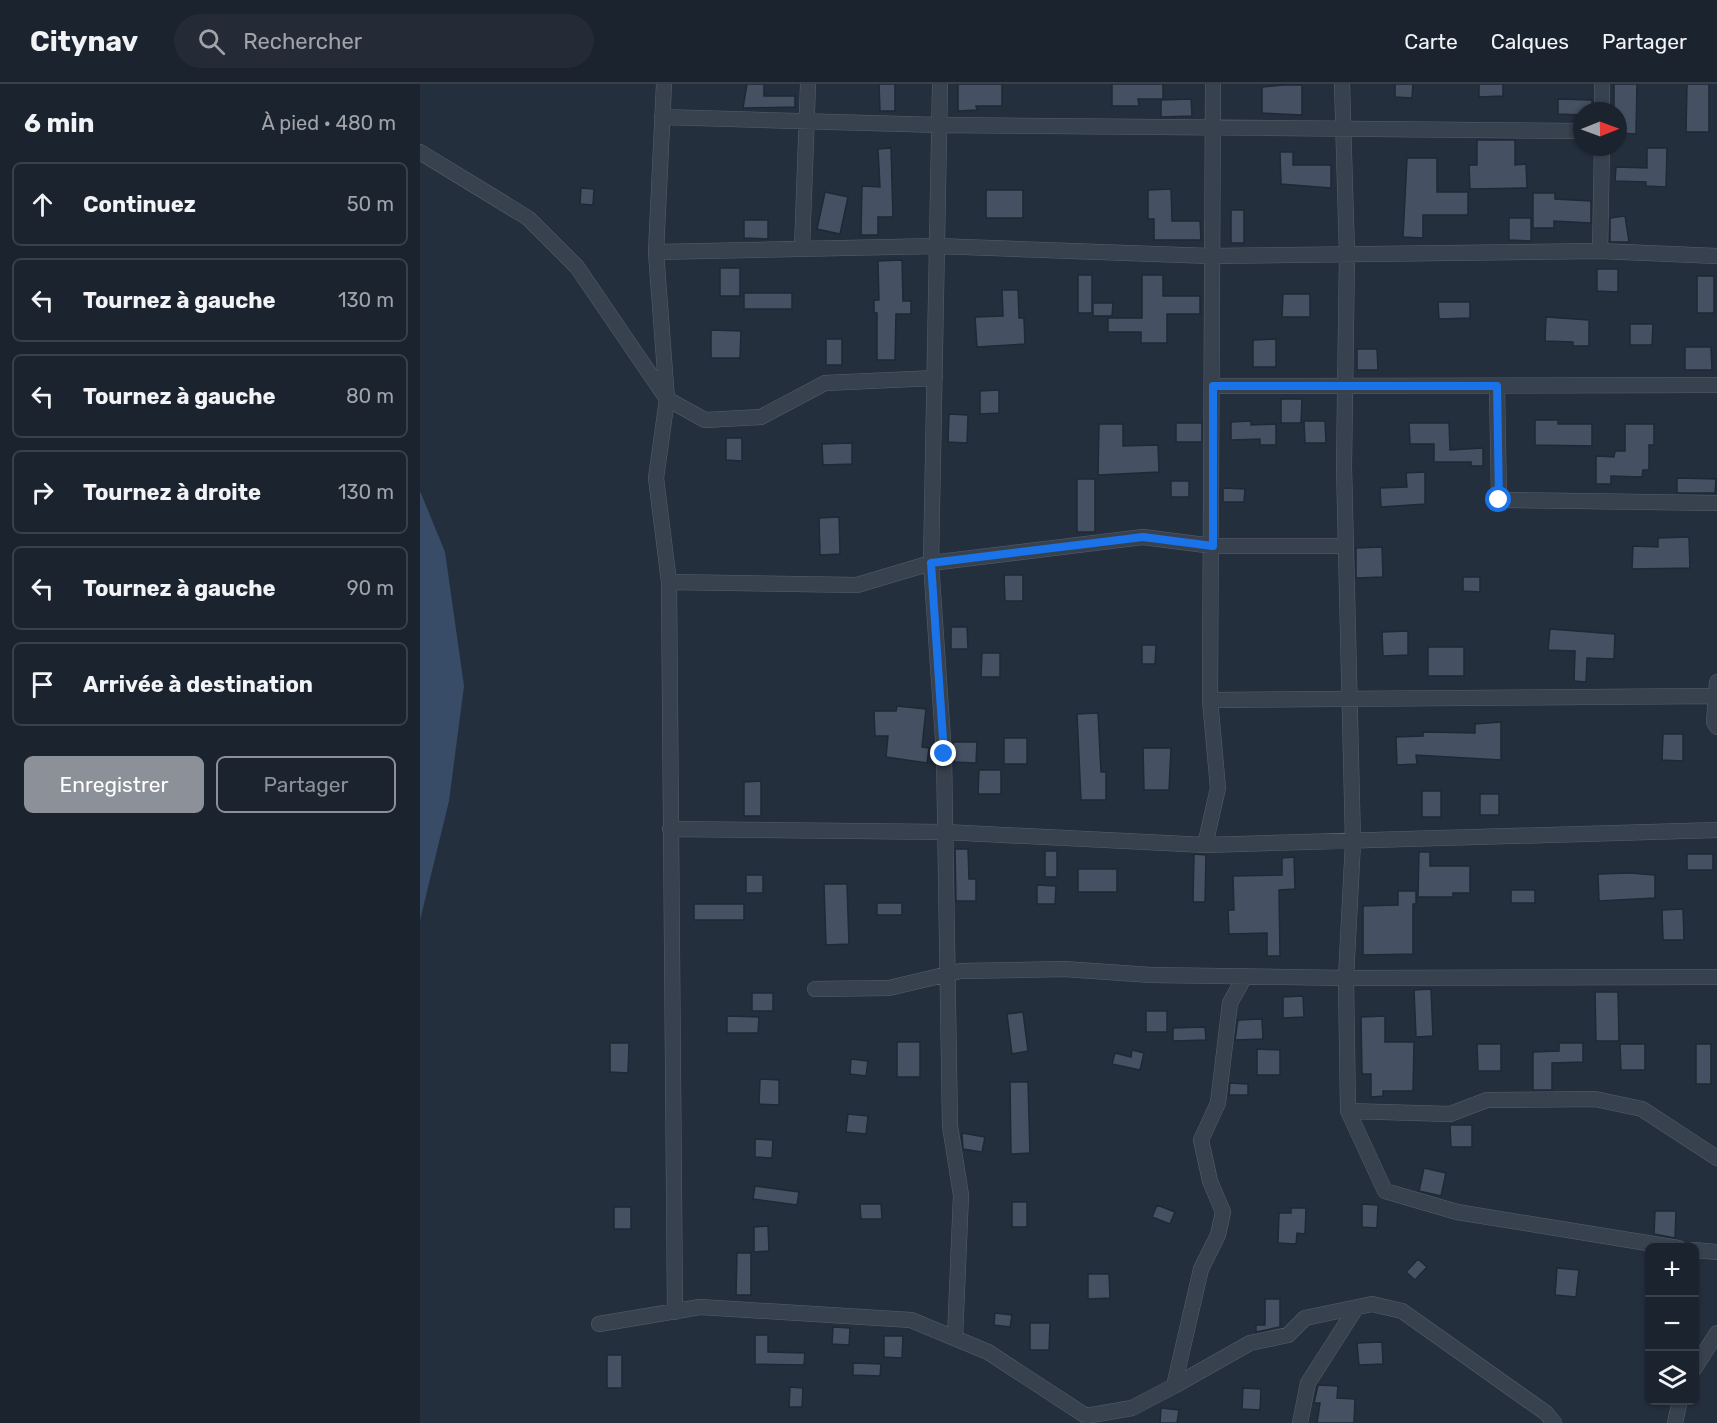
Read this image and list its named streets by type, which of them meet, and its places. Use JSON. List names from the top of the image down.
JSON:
{
  "north": "right",
  "page": {
    "header": "Citynav",
    "search": "Rechercher",
    "nav": ["Carte", "Calques", "Partager"],
    "heading": ["6 min", "À pied · 480 m"],
    "list": [
      ["Continuez", "50 m"],
      ["Tournez à gauche", "130 m"],
      ["Tournez à gauche", "80 m"],
      ["Tournez à droite", "130 m"],
      ["Tournez à gauche", "90 m"],
      "Arrivée à destination"
    ],
    "buttons": ["Enregistrer", "Partager"],
    "map_buttons": ["+", "−"]
  }
}
